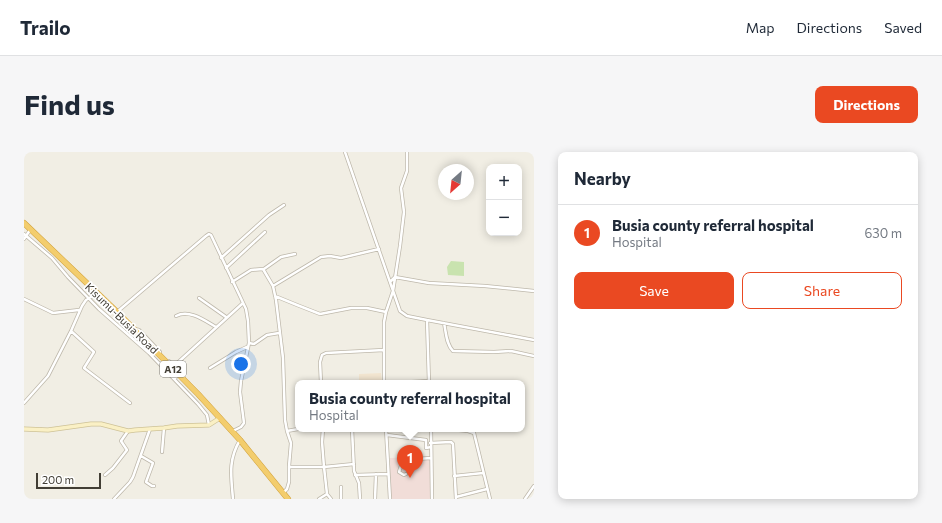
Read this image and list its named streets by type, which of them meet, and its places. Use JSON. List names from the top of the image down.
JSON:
{
  "streets": {
    "highway": ["Kisumu-Busia Road", "A12"]
  },
  "crossings": [
    ["Kisumu-Busia Road", "A12"]
  ],
  "scale_bar": "200 m",
  "north": "bottom left",
  "page": {
    "header": "Trailo",
    "nav": ["Map", "Directions", "Saved"],
    "buttons": [
      "Directions",
      ["Save", "Share"]
    ],
    "title": "Find us",
    "heading": "Nearby",
    "map_buttons": ["+", "−"],
    "list": [
      {
        "mark": "1",
        "name": "Busia county referral hospital",
        "note": "Hospital",
        "value": "630 m"
      }
    ],
    "popup": ["Busia county referral hospital", "Hospital"],
    "pins": "1",
    "scale": "200 m"
  }
}
